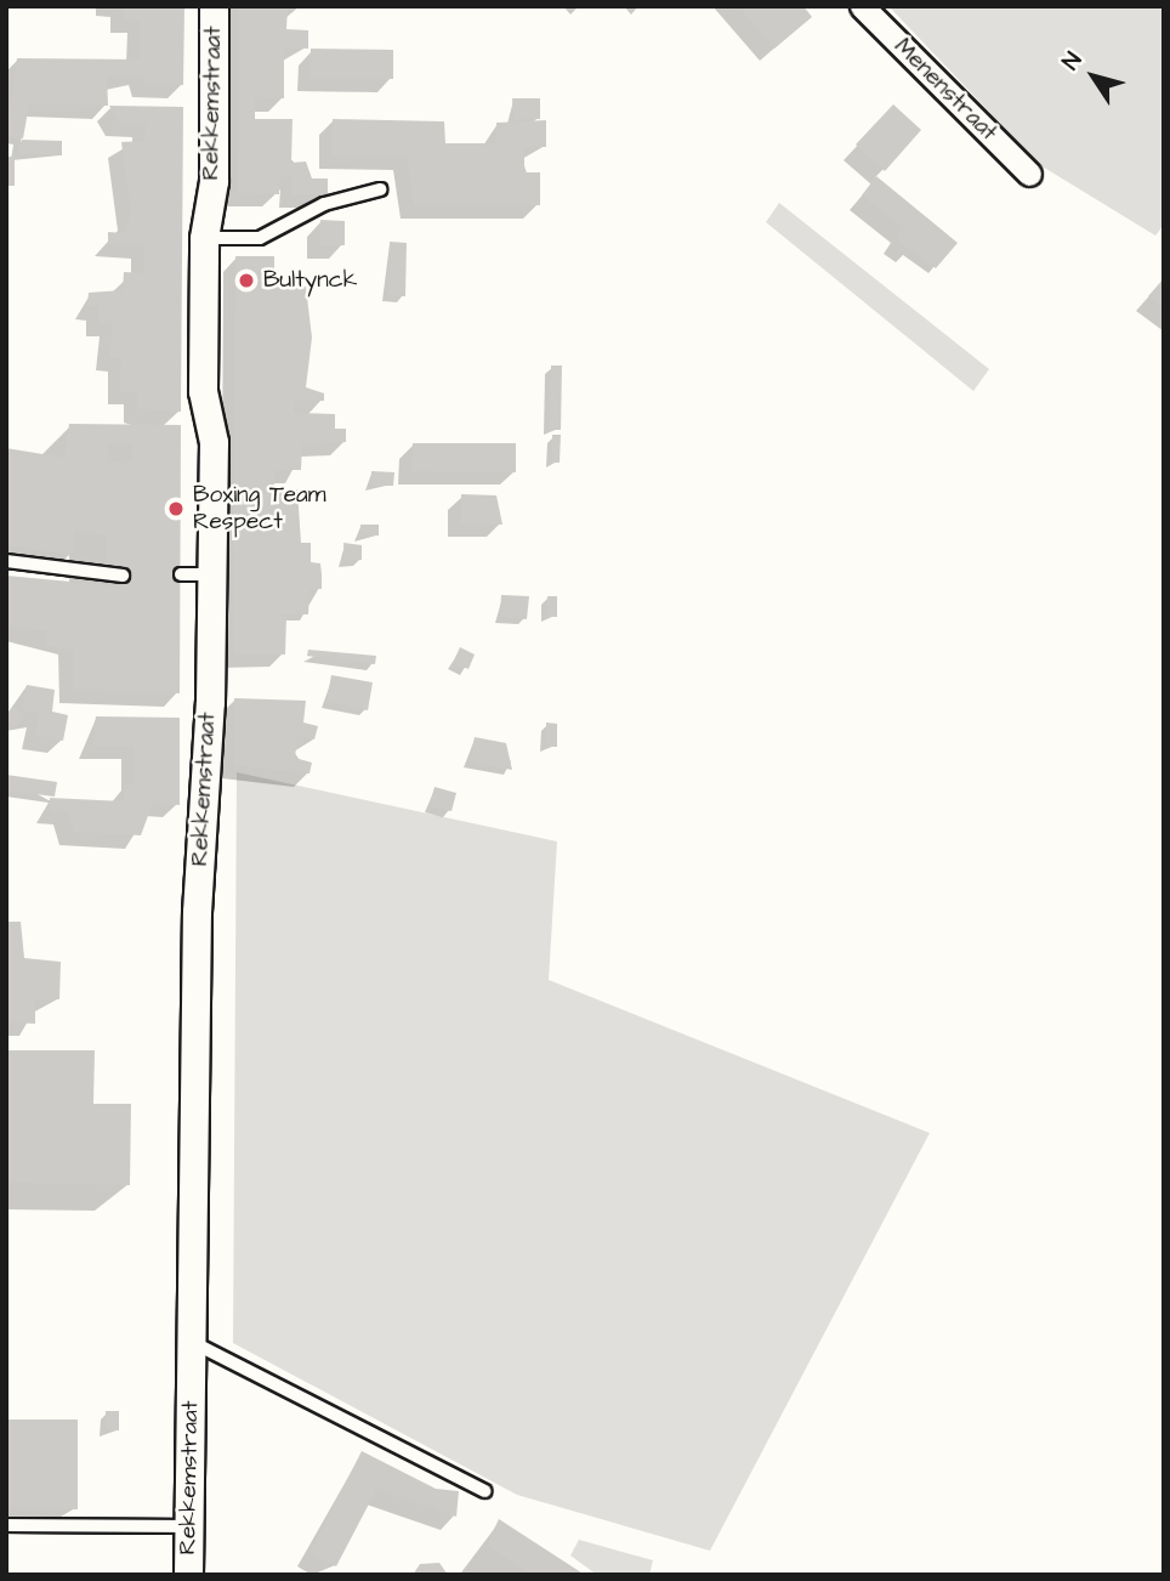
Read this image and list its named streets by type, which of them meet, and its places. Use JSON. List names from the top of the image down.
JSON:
{
  "streets": {
    "street": ["Menenstraat", "Rekkemstraat"]
  },
  "places": ["Bultynck", "Boxing Team Respect"],
  "north": "top left"
}
